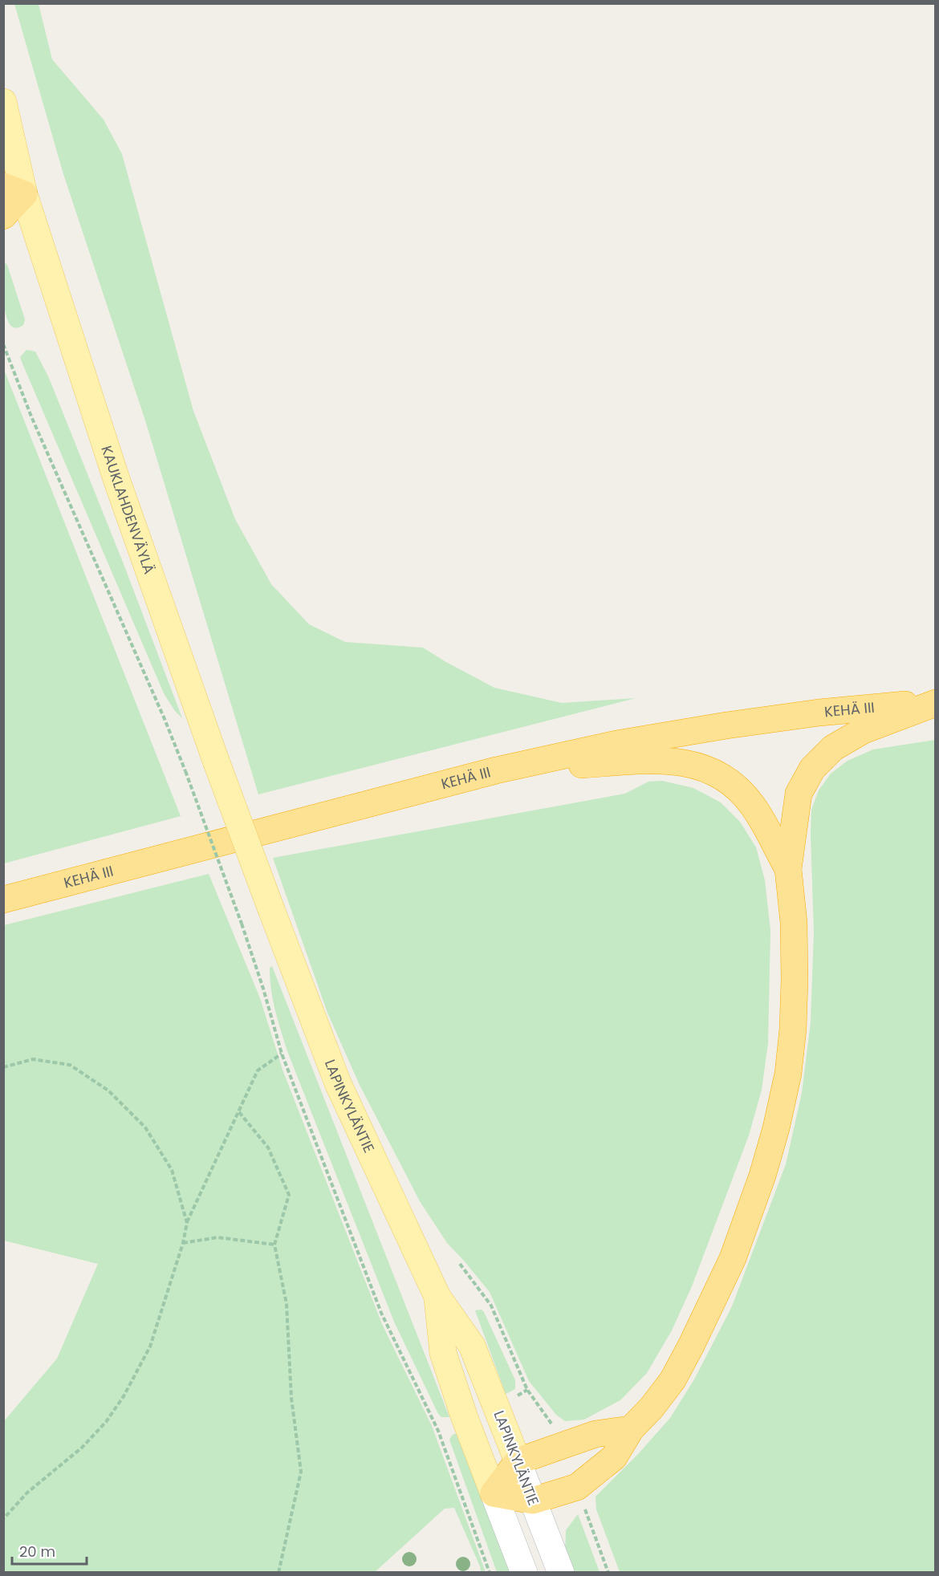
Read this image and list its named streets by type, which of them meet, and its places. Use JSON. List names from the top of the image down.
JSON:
{
  "streets": {
    "highway": ["KEHÄ III"],
    "main road": ["KAUKLAHDENVÄYLÄ", "LAPINKYLÄNTIE"]
  },
  "crossings": [
    ["KAUKLAHDENVÄYLÄ", "LAPINKYLÄNTIE"]
  ],
  "scale_bar": "20 m"
}
